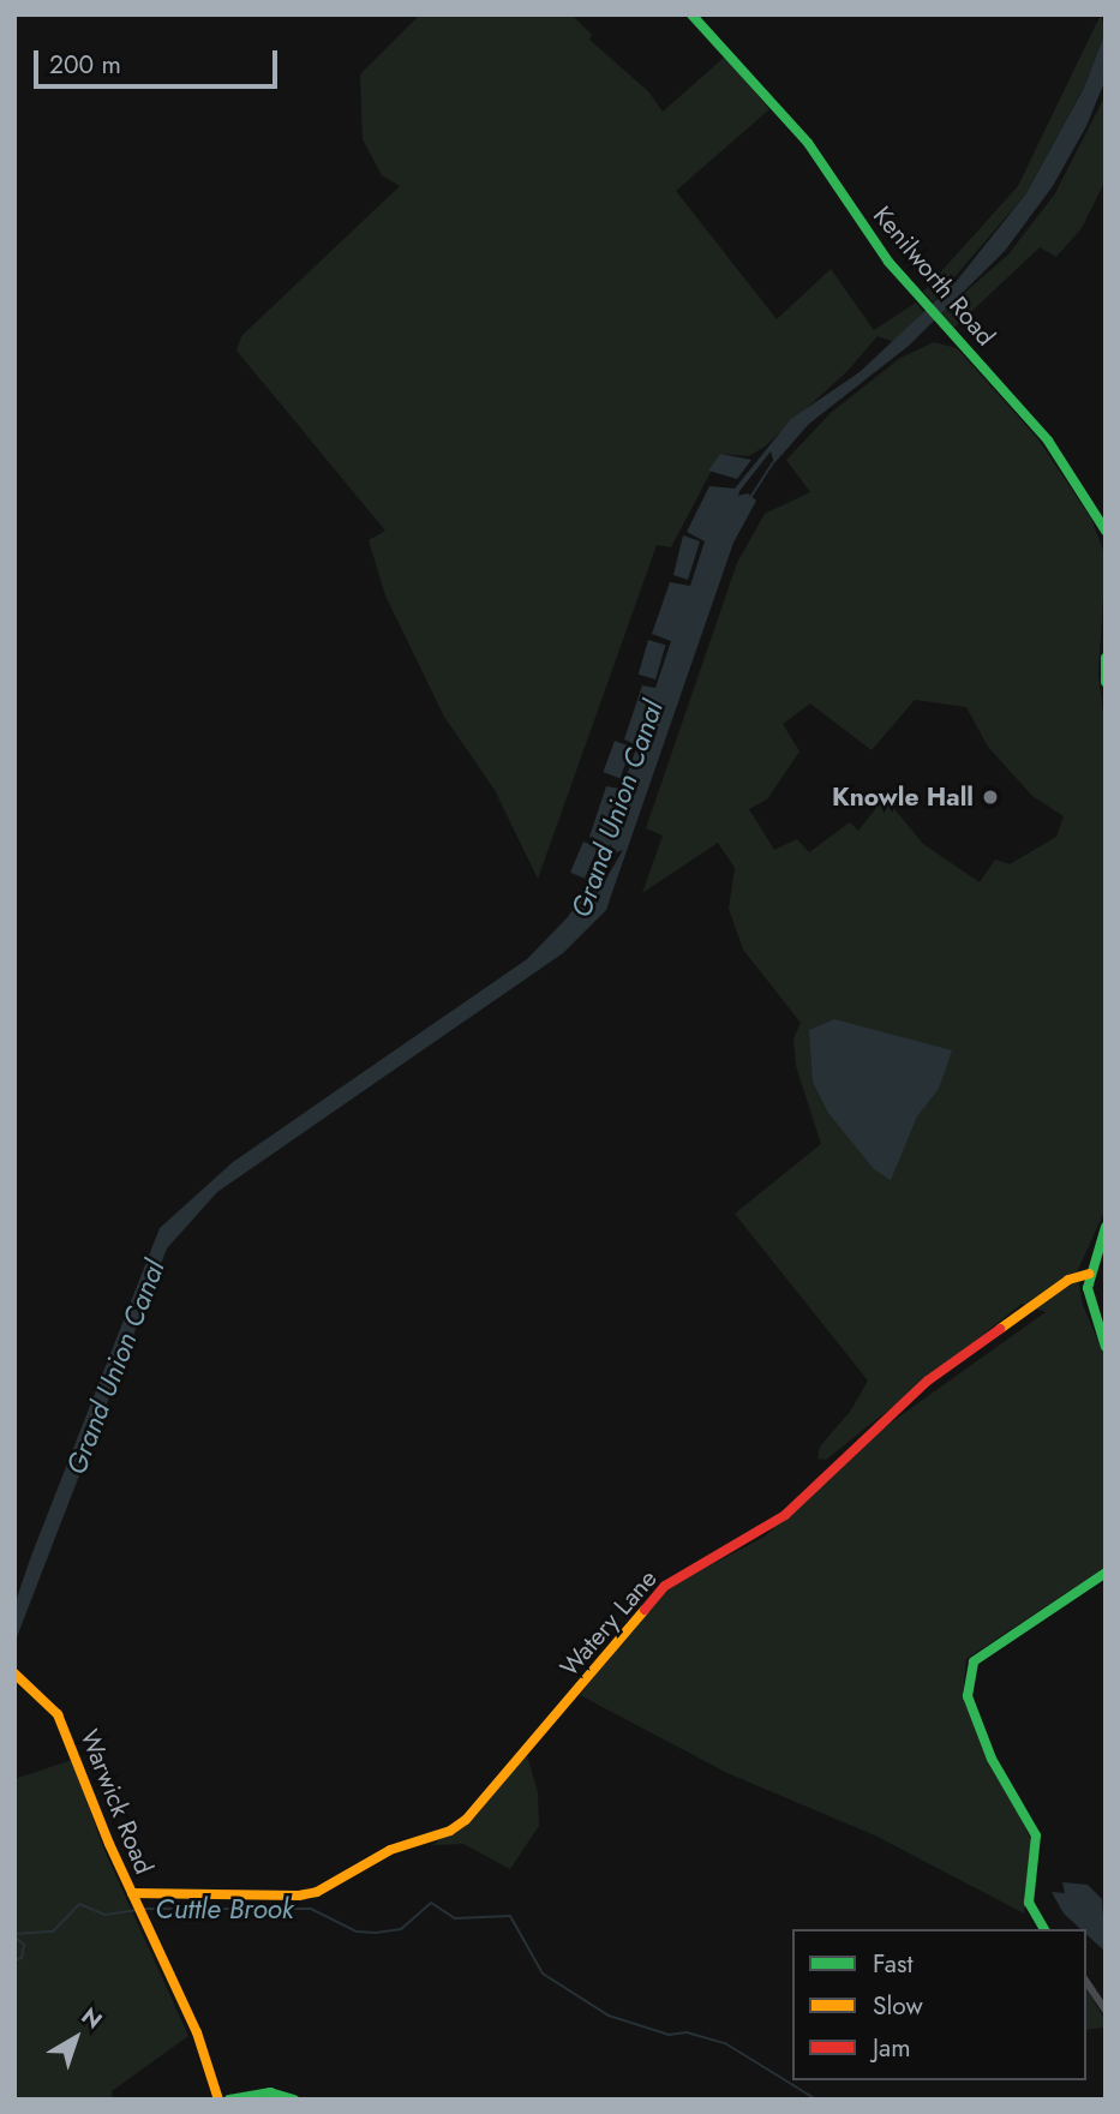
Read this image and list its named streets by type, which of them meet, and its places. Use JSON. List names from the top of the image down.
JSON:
{
  "streets": {
    "street": ["Kenilworth Road", "Watery Lane", "Warwick Road"]
  },
  "crossings": [
    ["Watery Lane", "Warwick Road"]
  ],
  "water": ["Grand Union Canal", "Cuttle Brook"],
  "places": ["Knowle Hall"],
  "legend": ["Fast", "Slow", "Jam"],
  "scale_bar": "200 m",
  "north": "top right"
}
